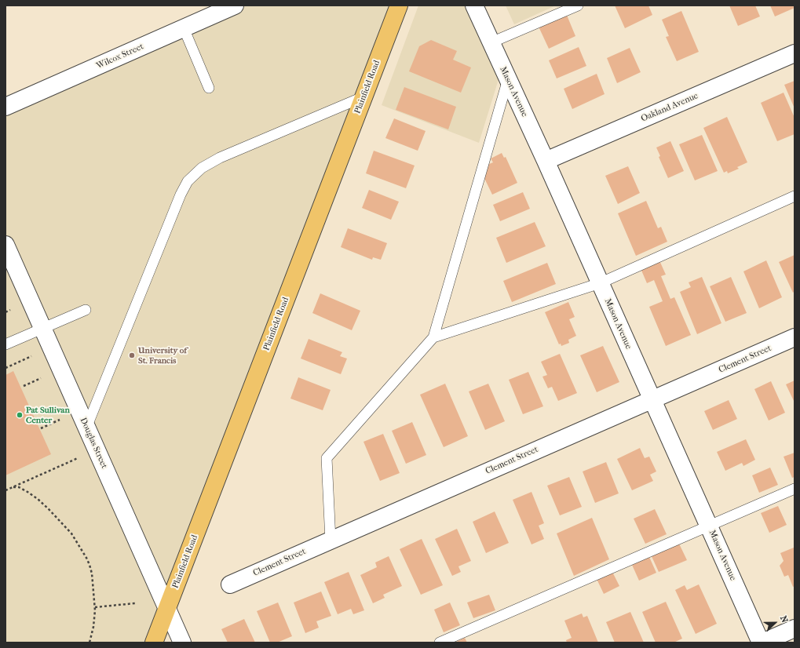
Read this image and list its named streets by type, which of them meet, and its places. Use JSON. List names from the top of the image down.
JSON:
{
  "streets": {
    "main road": ["Plainfield Road"],
    "street": [
      "Wilcox Street",
      "Mason Avenue",
      "Oakland Avenue",
      "Clement Street",
      "Douglas Street"
    ]
  },
  "crossings": [
    ["Plainfield Road", "Douglas Street"],
    ["Mason Avenue", "Oakland Avenue"],
    ["Mason Avenue", "Clement Street"]
  ],
  "places": ["University of St. Francis", "Pat Sullivan Center"],
  "north": "right"
}
